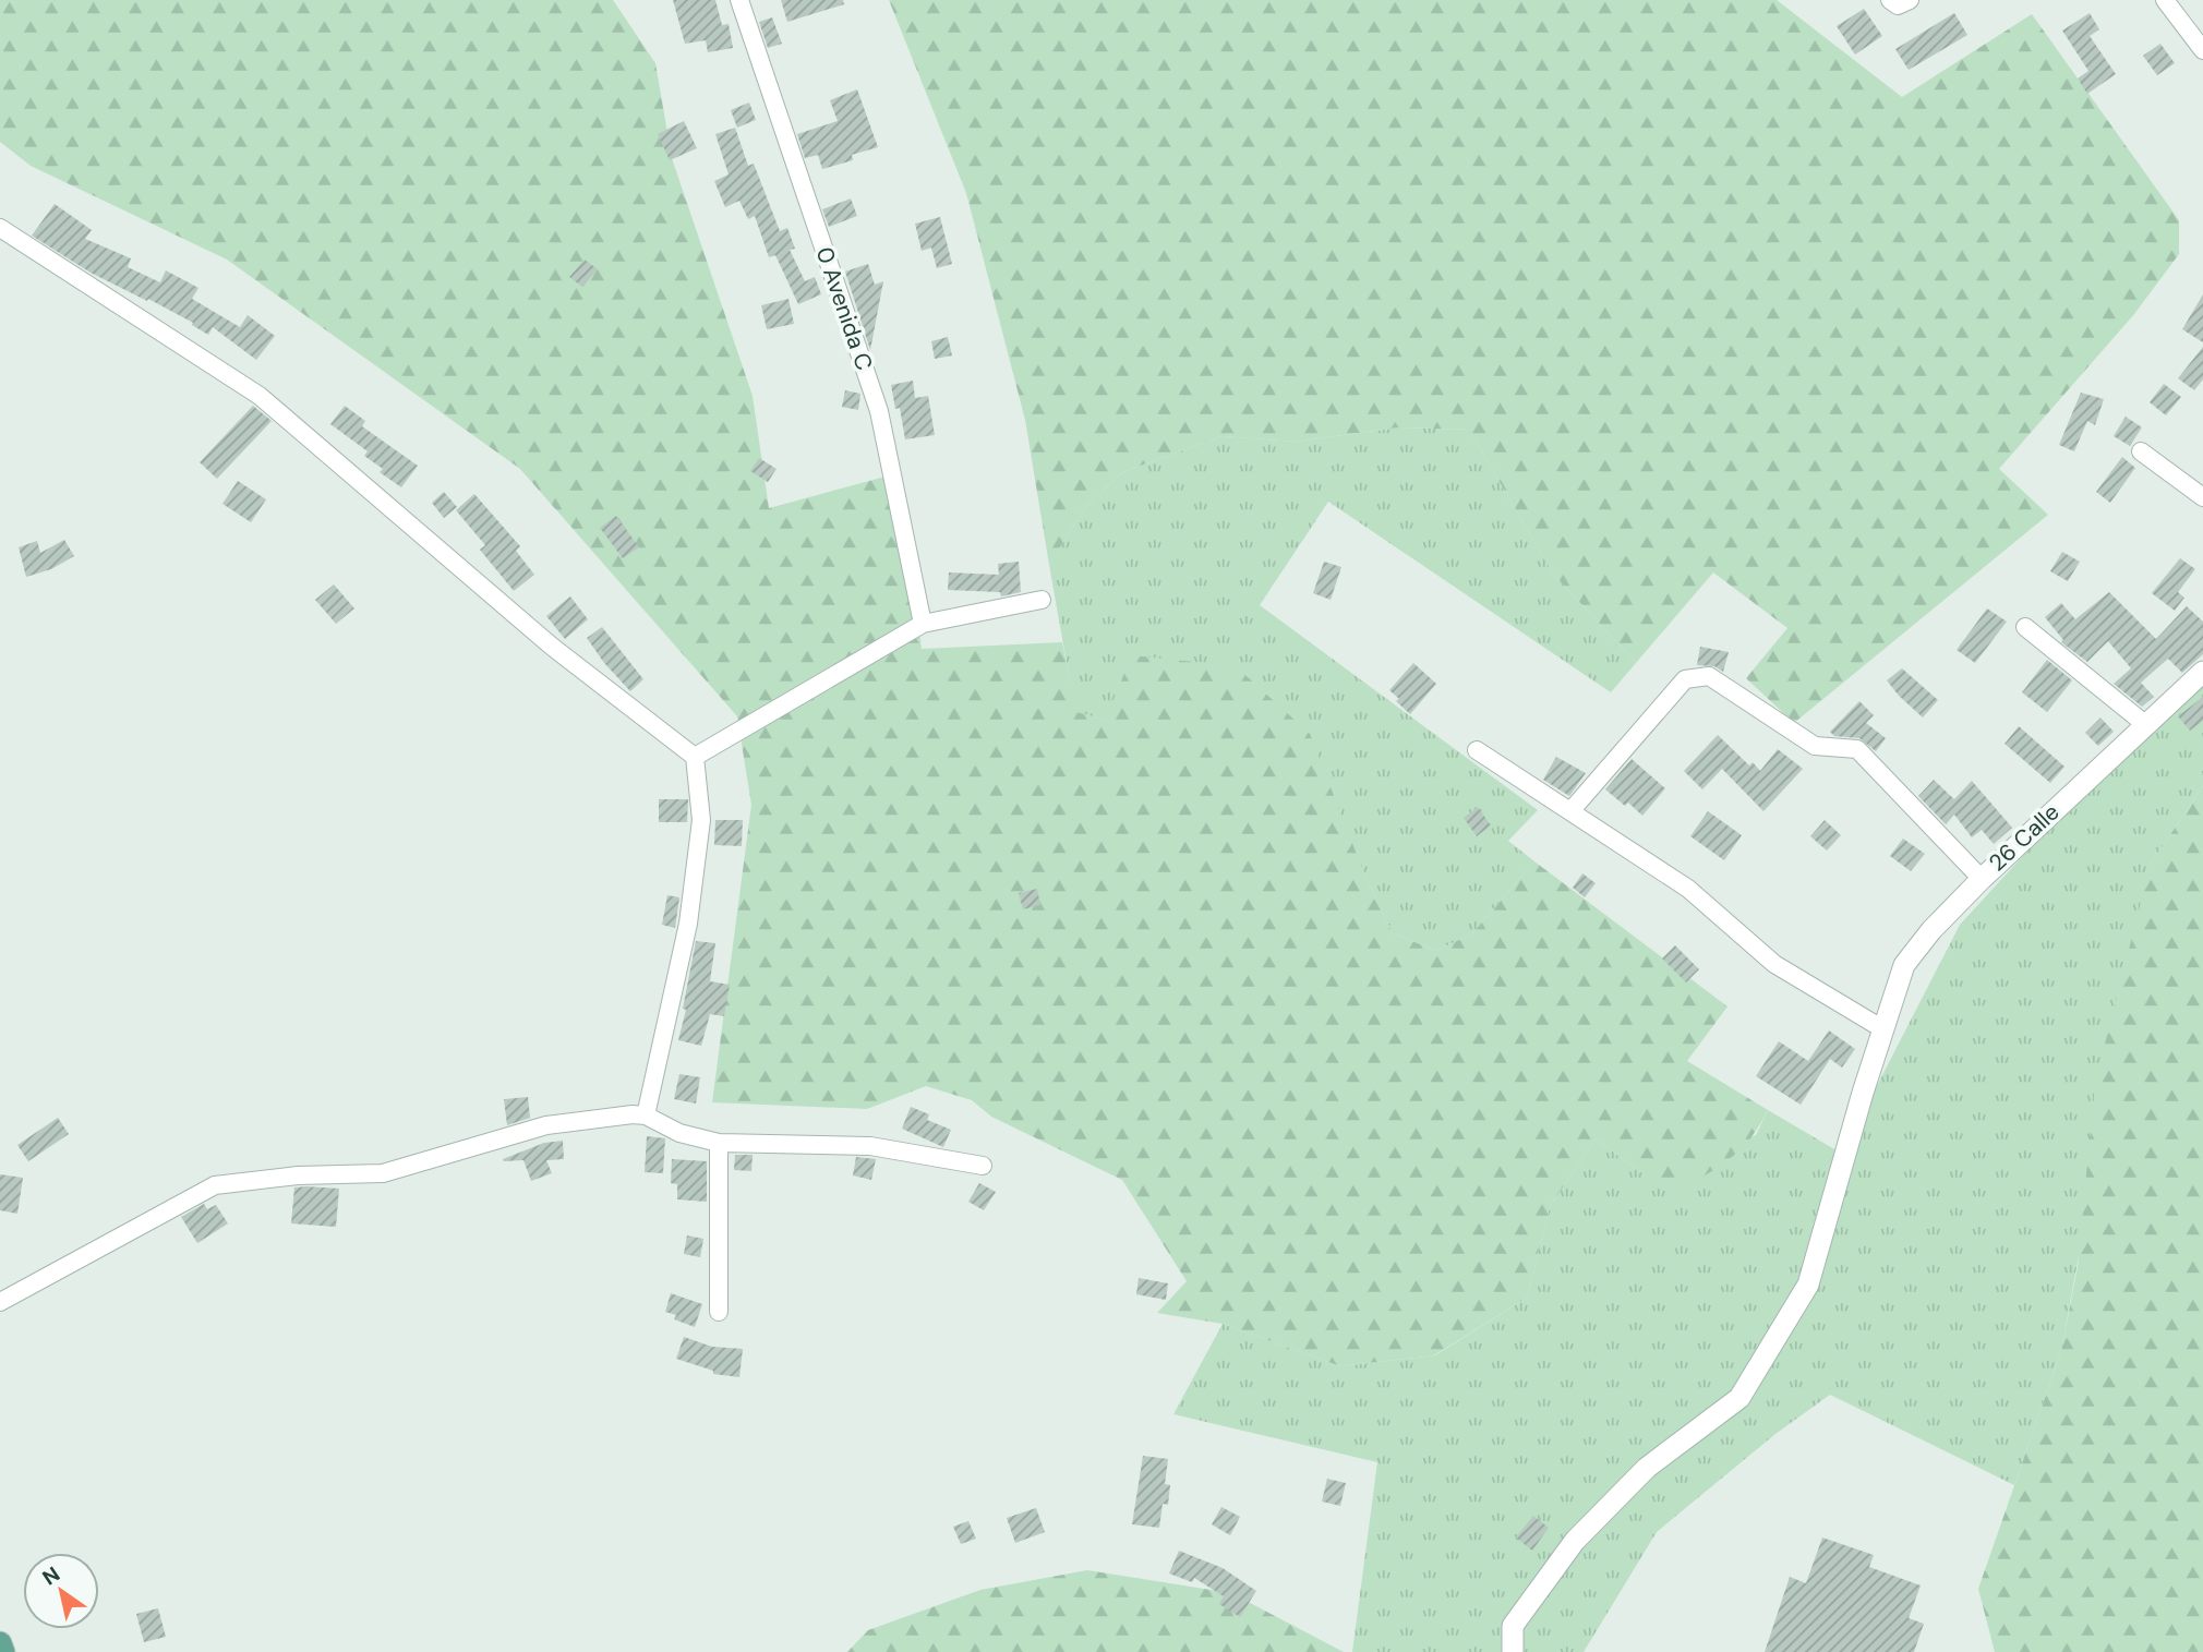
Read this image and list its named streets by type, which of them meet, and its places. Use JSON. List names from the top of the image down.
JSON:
{
  "streets": {
    "street": ["0 Avenida C", "26 Calle"]
  },
  "north": "top left"
}
